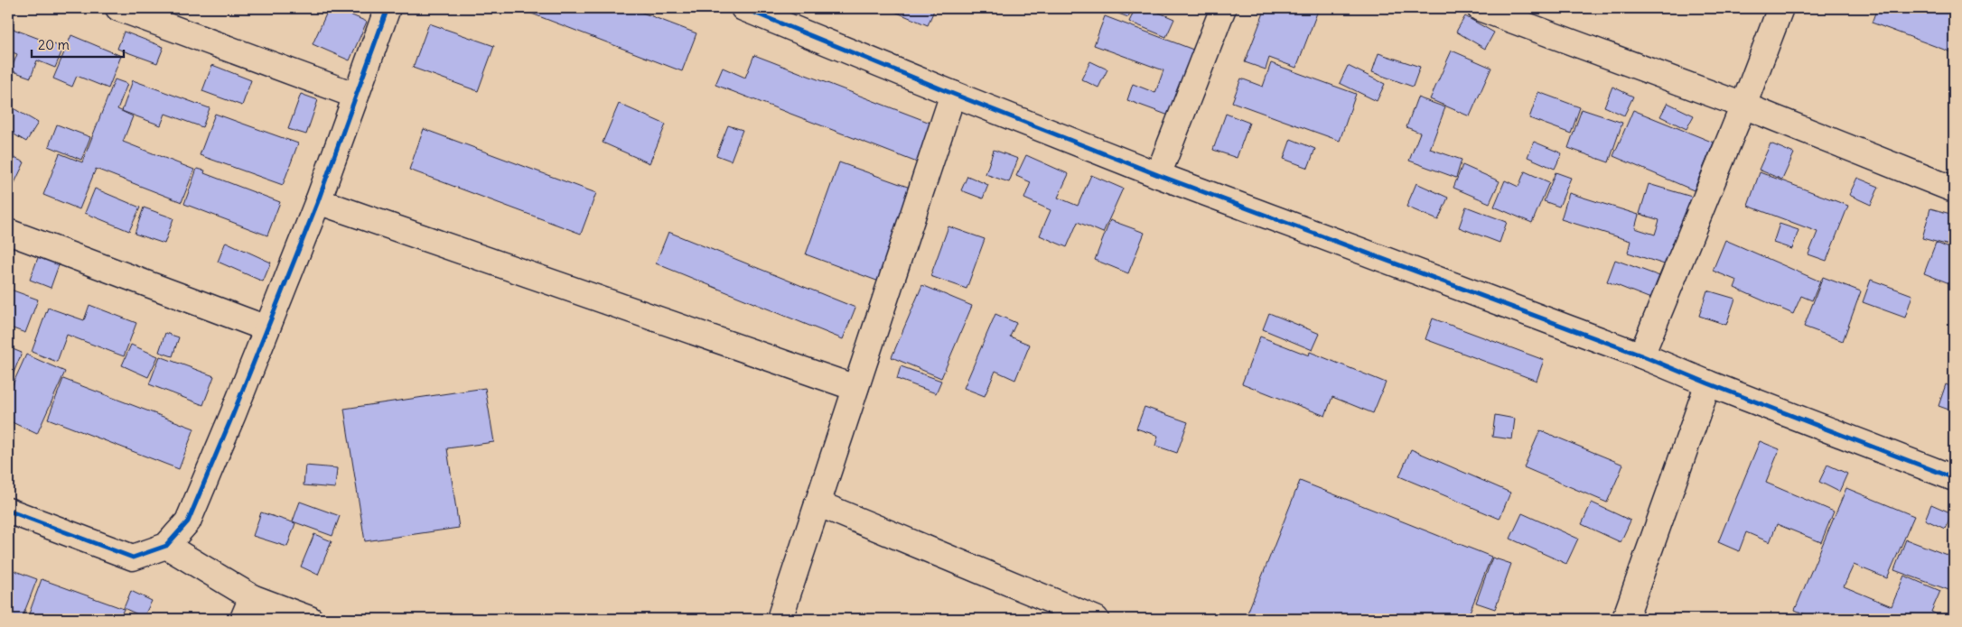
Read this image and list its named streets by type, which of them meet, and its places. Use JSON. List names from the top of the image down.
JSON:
{
  "scale_bar": "20 m"
}
